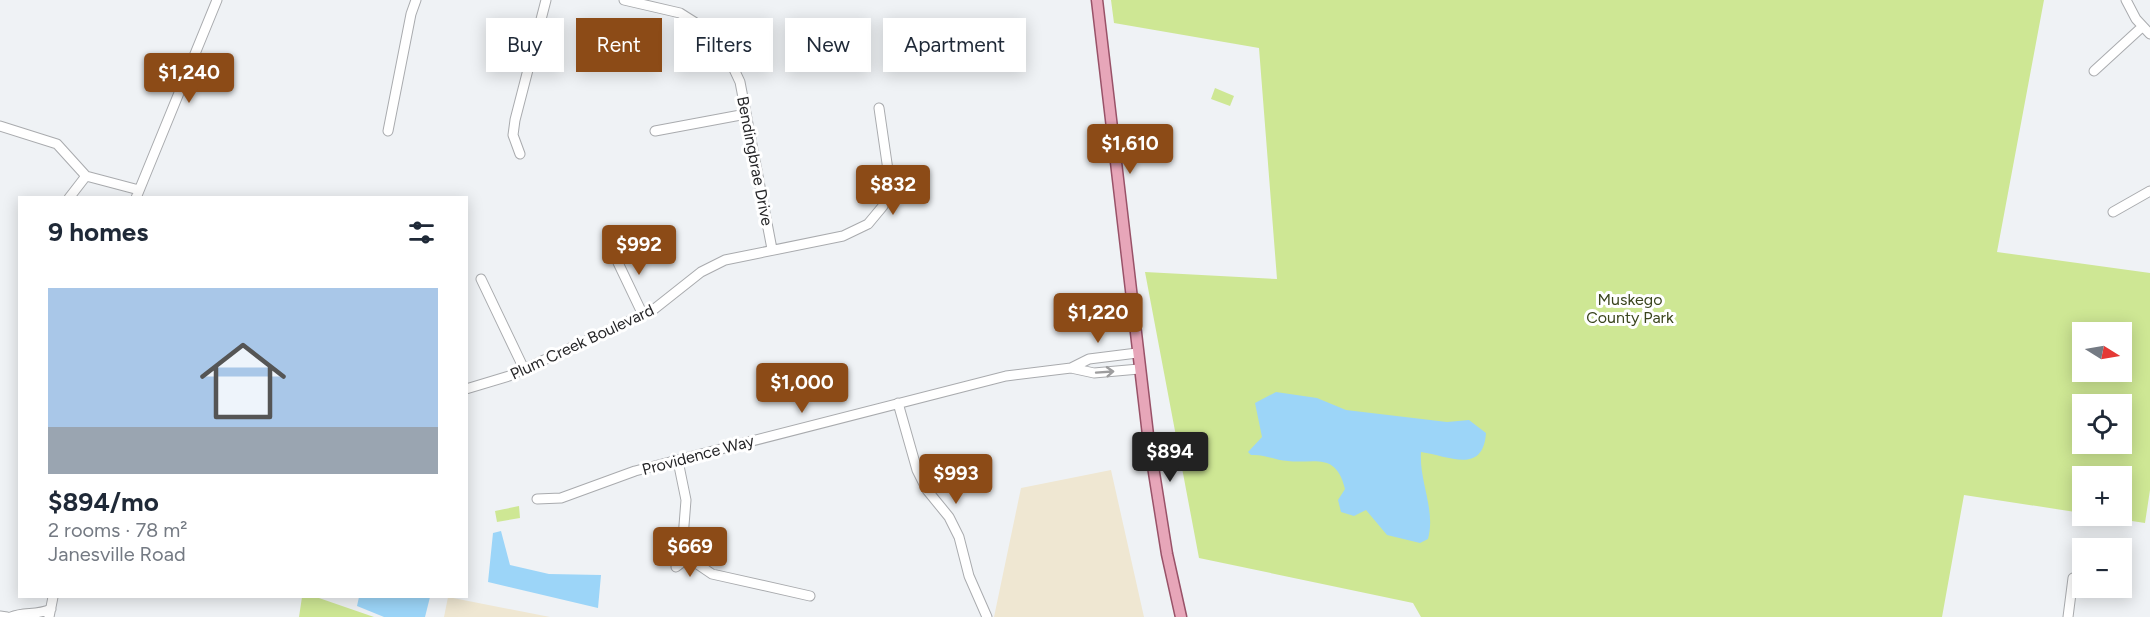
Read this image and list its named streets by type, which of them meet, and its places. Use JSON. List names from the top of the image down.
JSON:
{
  "streets": {
    "street": ["Bendingbrae Drive", "Plum Creek Boulevard", "Providence Way"]
  },
  "crossings": [
    ["Bendingbrae Drive", "Plum Creek Boulevard"]
  ],
  "parks": ["Muskego County Park"],
  "north": "right",
  "page": {
    "chip": [
      "Buy",
      "Rent",
      "Filters",
      "New",
      "Apartment"
    ],
    "price": [
      "$1,240",
      "$1,610",
      "$832",
      "$992",
      "$1,220",
      "$1,000",
      "$894",
      "$993",
      "$669"
    ],
    "heading": "9 homes",
    "list": [
      {
        "name": "$894/mo",
        "note": "2 rooms · 78 m² · Janesville Road"
      }
    ],
    "map_buttons": ["+", "−"]
  }
}
